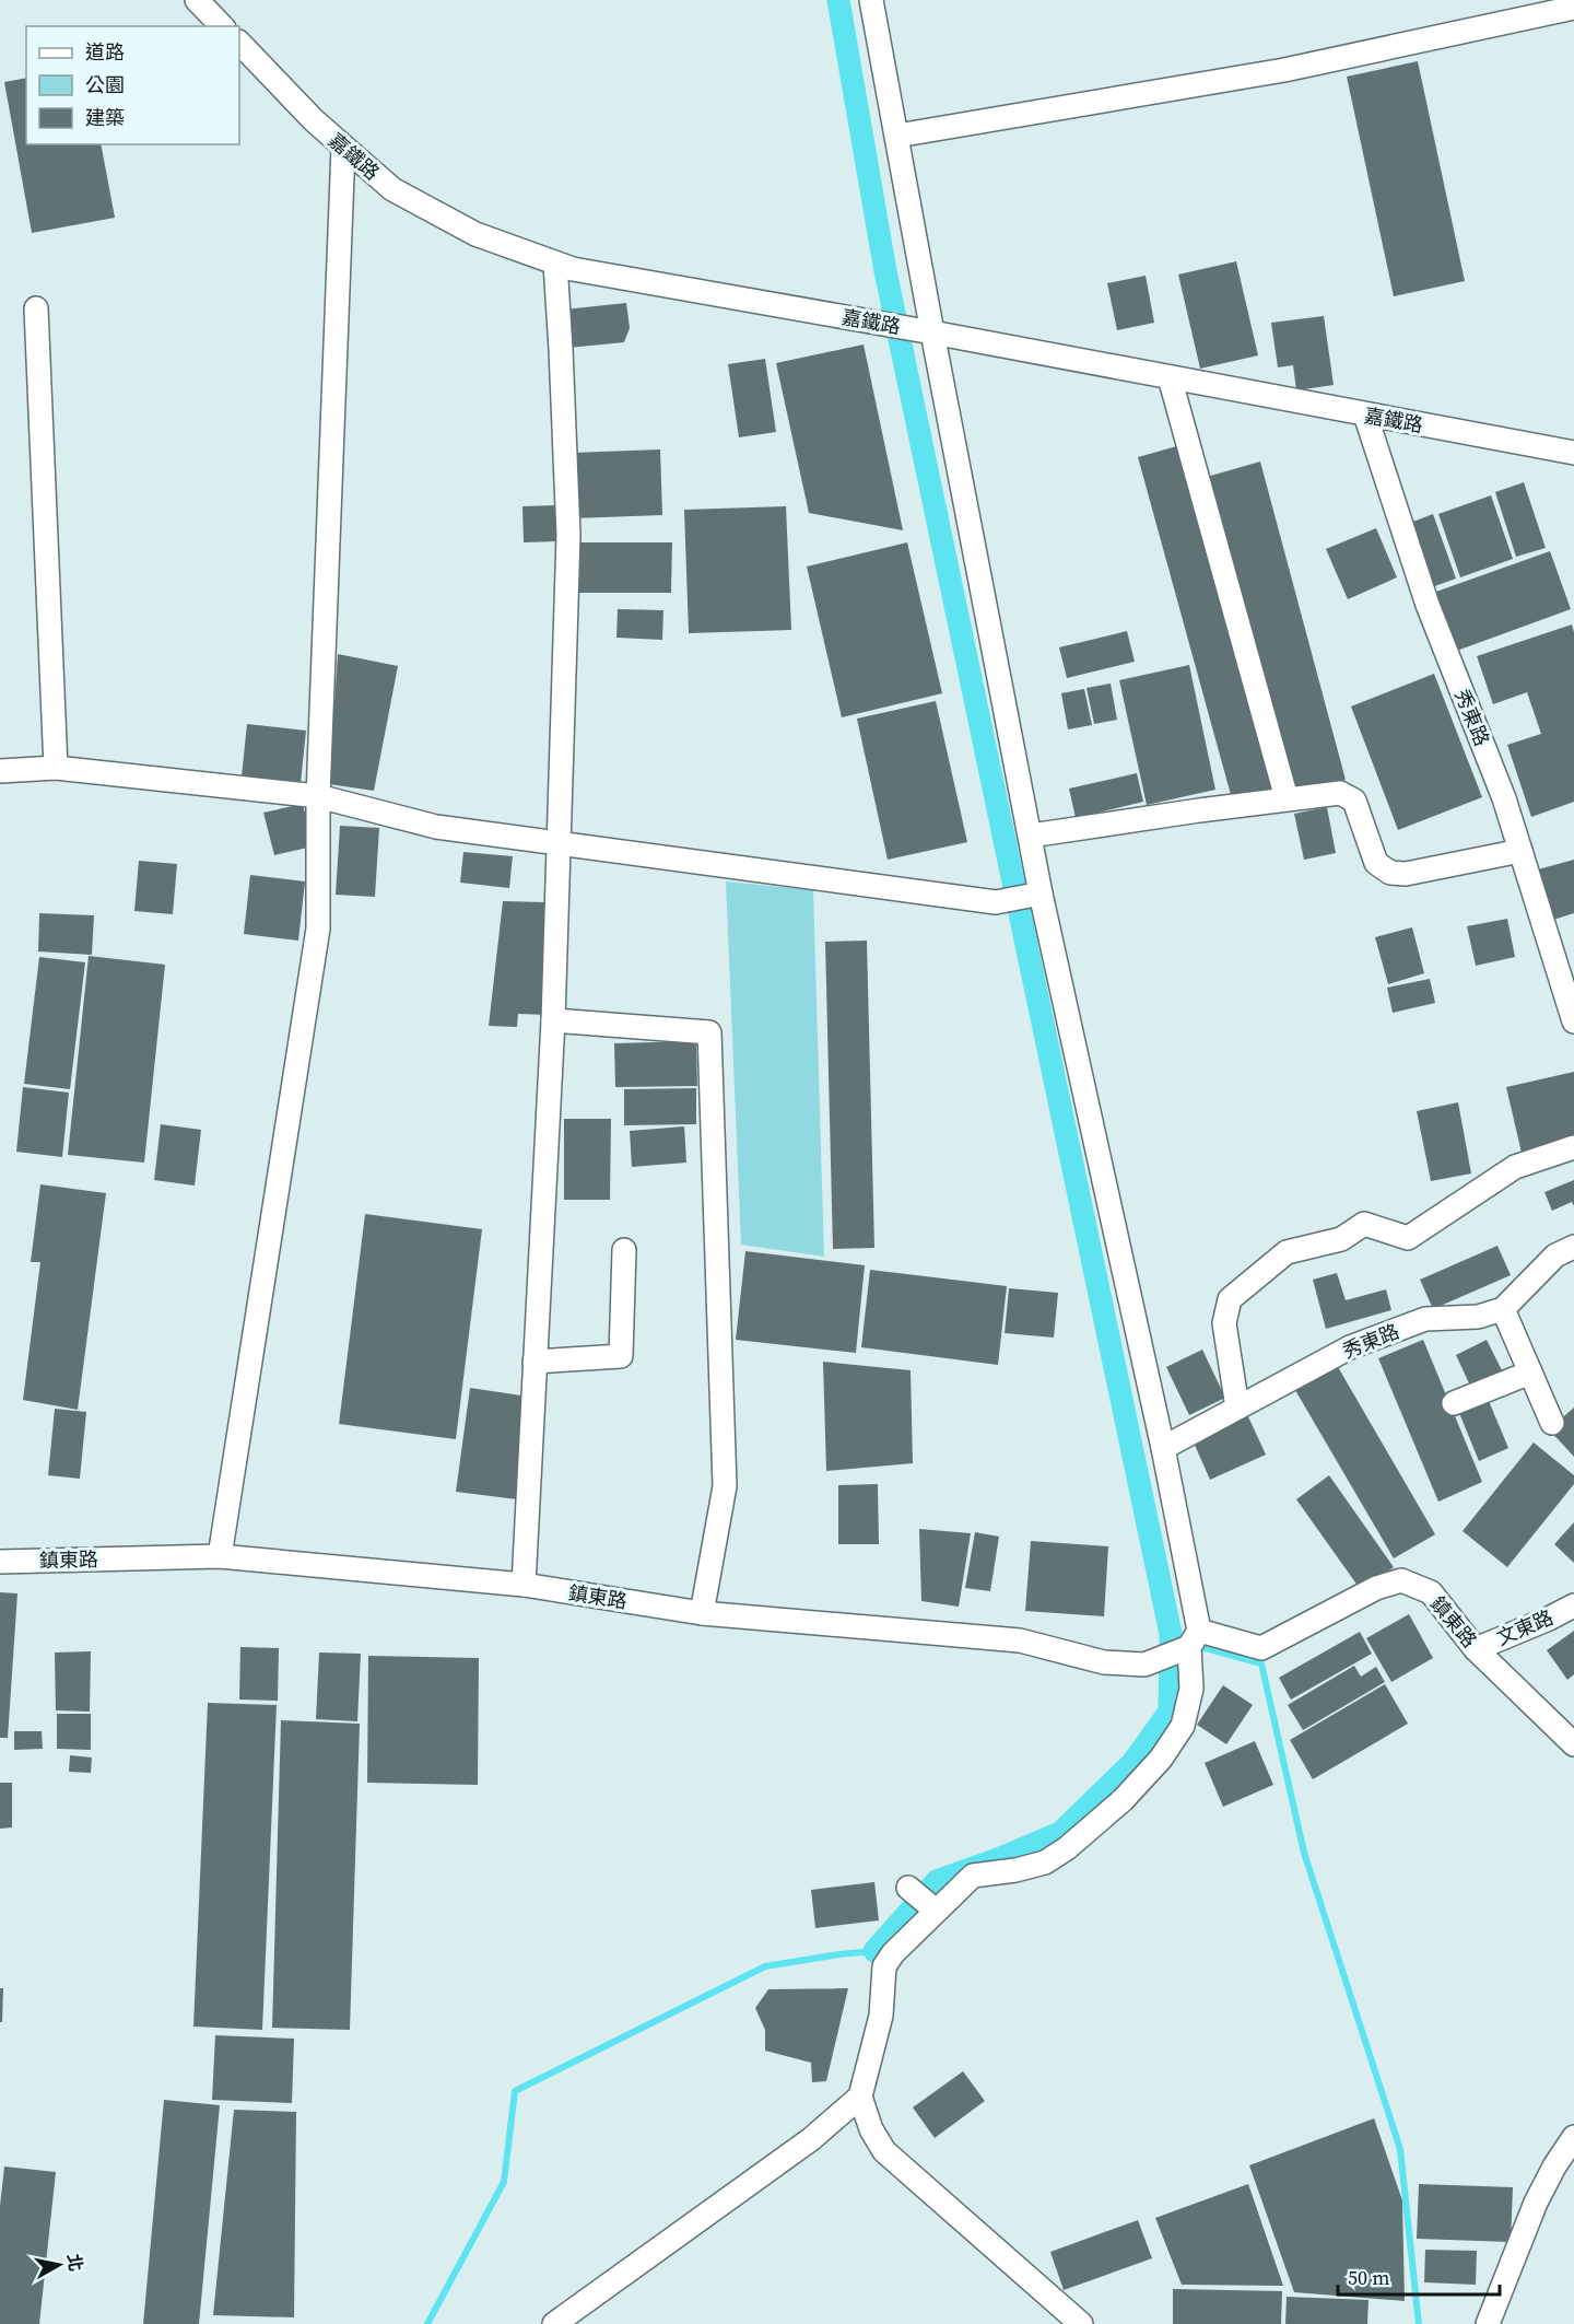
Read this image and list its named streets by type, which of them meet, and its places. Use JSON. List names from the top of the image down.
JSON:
{
  "streets": {
    "street": [
      "嘉鐵路",
      "秀東路",
      "鎮東路",
      "文東路"
    ]
  },
  "crossings": [
    ["嘉鐵路", "秀東路"],
    ["鎮東路", "文東路"]
  ],
  "legend": ["道路", "公園", "建築"],
  "scale_bar": "50 m",
  "north": "right"
}
